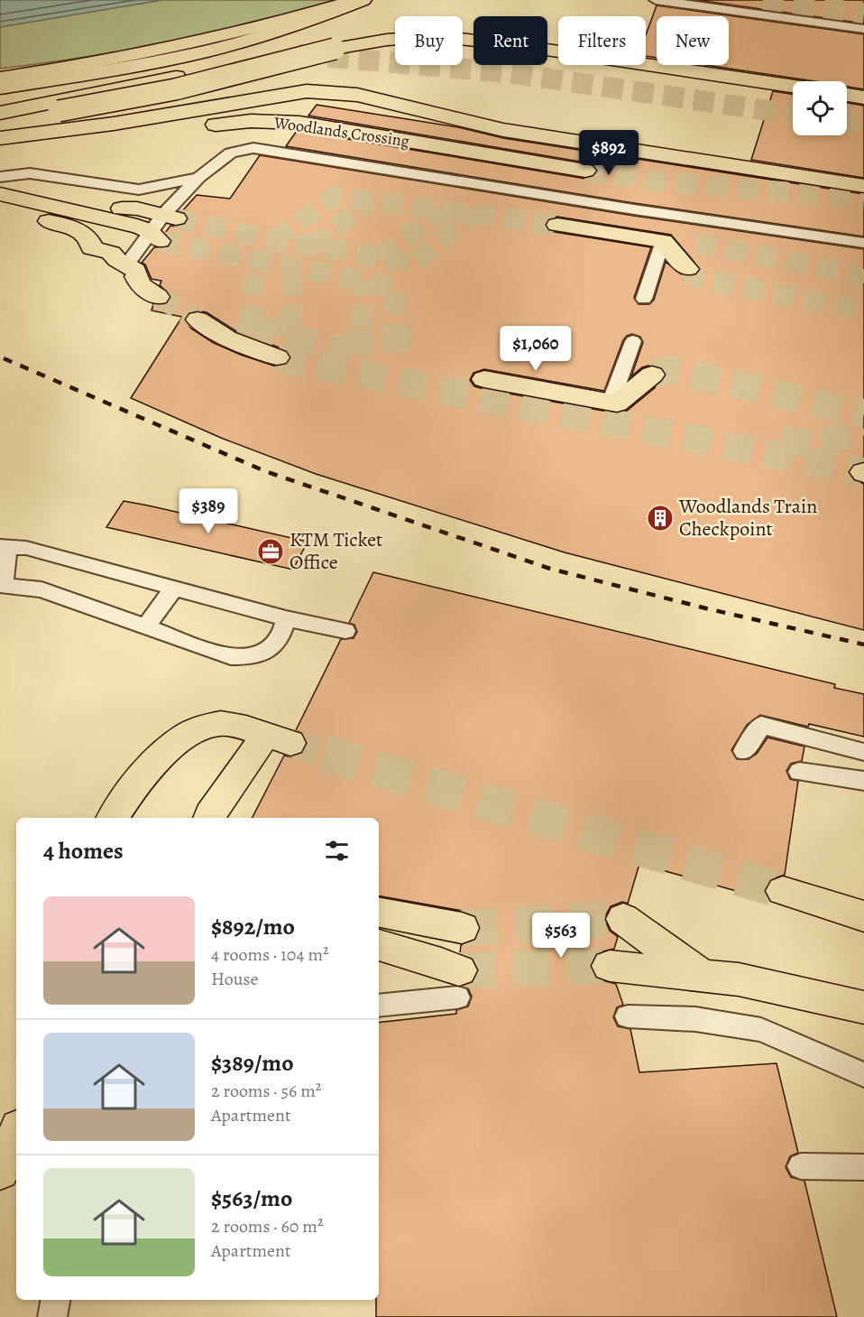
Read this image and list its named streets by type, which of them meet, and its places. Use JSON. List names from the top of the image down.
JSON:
{
  "streets": {
    "highway": ["Woodlands Crossing"]
  },
  "places": {
    "building": ["Woodlands Train Checkpoint"],
    "office": ["KTM Ticket Office"]
  },
  "page": {
    "chip": [
      "Buy",
      "Rent",
      "Filters",
      "New"
    ],
    "price": [
      "$892",
      "$1,060",
      "$389",
      "$563"
    ],
    "heading": "4 homes",
    "list": [
      {
        "name": "$892/mo",
        "note": "4 rooms · 104 m² · House"
      },
      {
        "name": "$389/mo",
        "note": "2 rooms · 56 m² · Apartment"
      },
      {
        "name": "$563/mo",
        "note": "2 rooms · 60 m² · Apartment"
      }
    ]
  }
}
